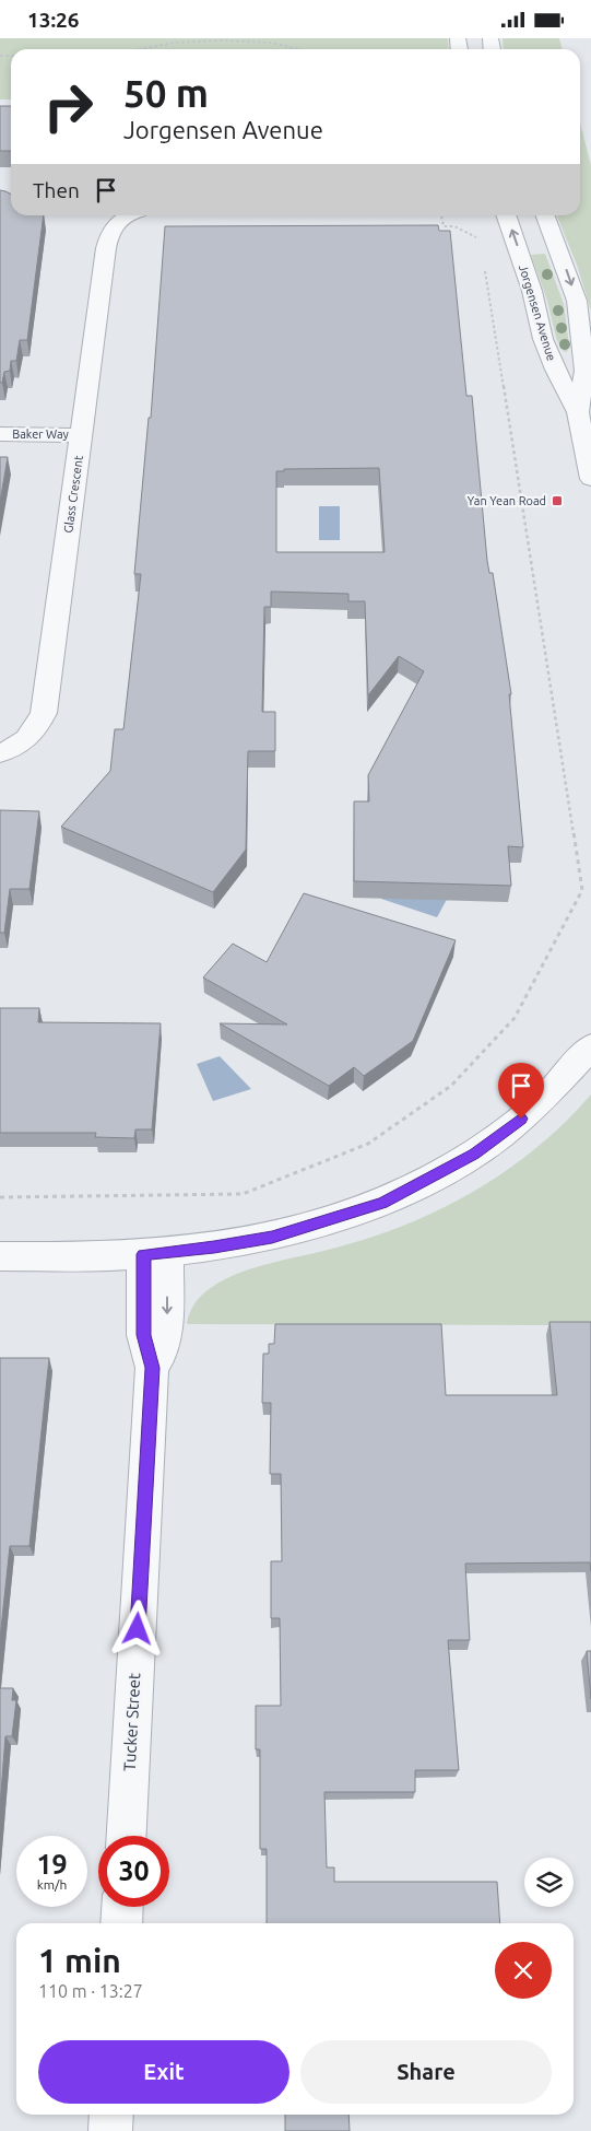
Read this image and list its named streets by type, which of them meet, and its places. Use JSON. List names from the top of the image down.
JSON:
{
  "streets": {
    "street": [
      "Jorgensen Avenue",
      "Baker Way",
      "Glass Crescent",
      "Tucker Street"
    ]
  },
  "crossings": [
    ["Baker Way", "Glass Crescent"]
  ],
  "places": {
    "transit": ["Yan Yean Road"]
  },
  "page": {
    "status": "13:26",
    "turn": ["50 m", "Jorgensen Avenue"],
    "then": "Then",
    "speed": "19 km/h",
    "limit": "30",
    "heading": ["1 min", "110 m · 13:27"],
    "buttons": ["Exit", "Share"]
  }
}
